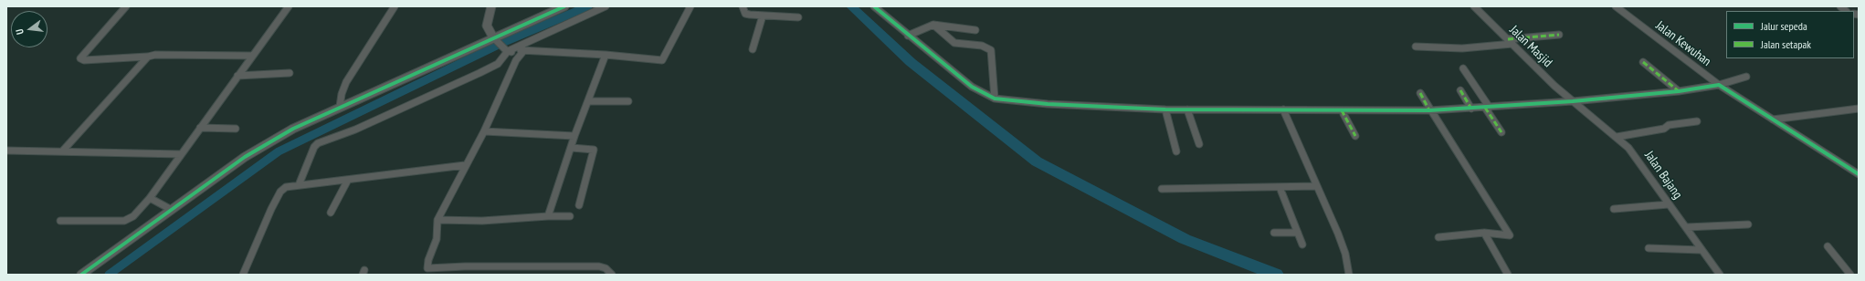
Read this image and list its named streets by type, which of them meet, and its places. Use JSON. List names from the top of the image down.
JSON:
{
  "streets": {
    "street": ["Jalan Kewuhan", "Jalan Masjid", "Jalan Bajang"]
  },
  "crossings": [
    ["Jalan Masjid", "Jalan Bajang"]
  ],
  "legend": ["Jalur sepeda", "Jalan setapak"],
  "north": "left"
}
